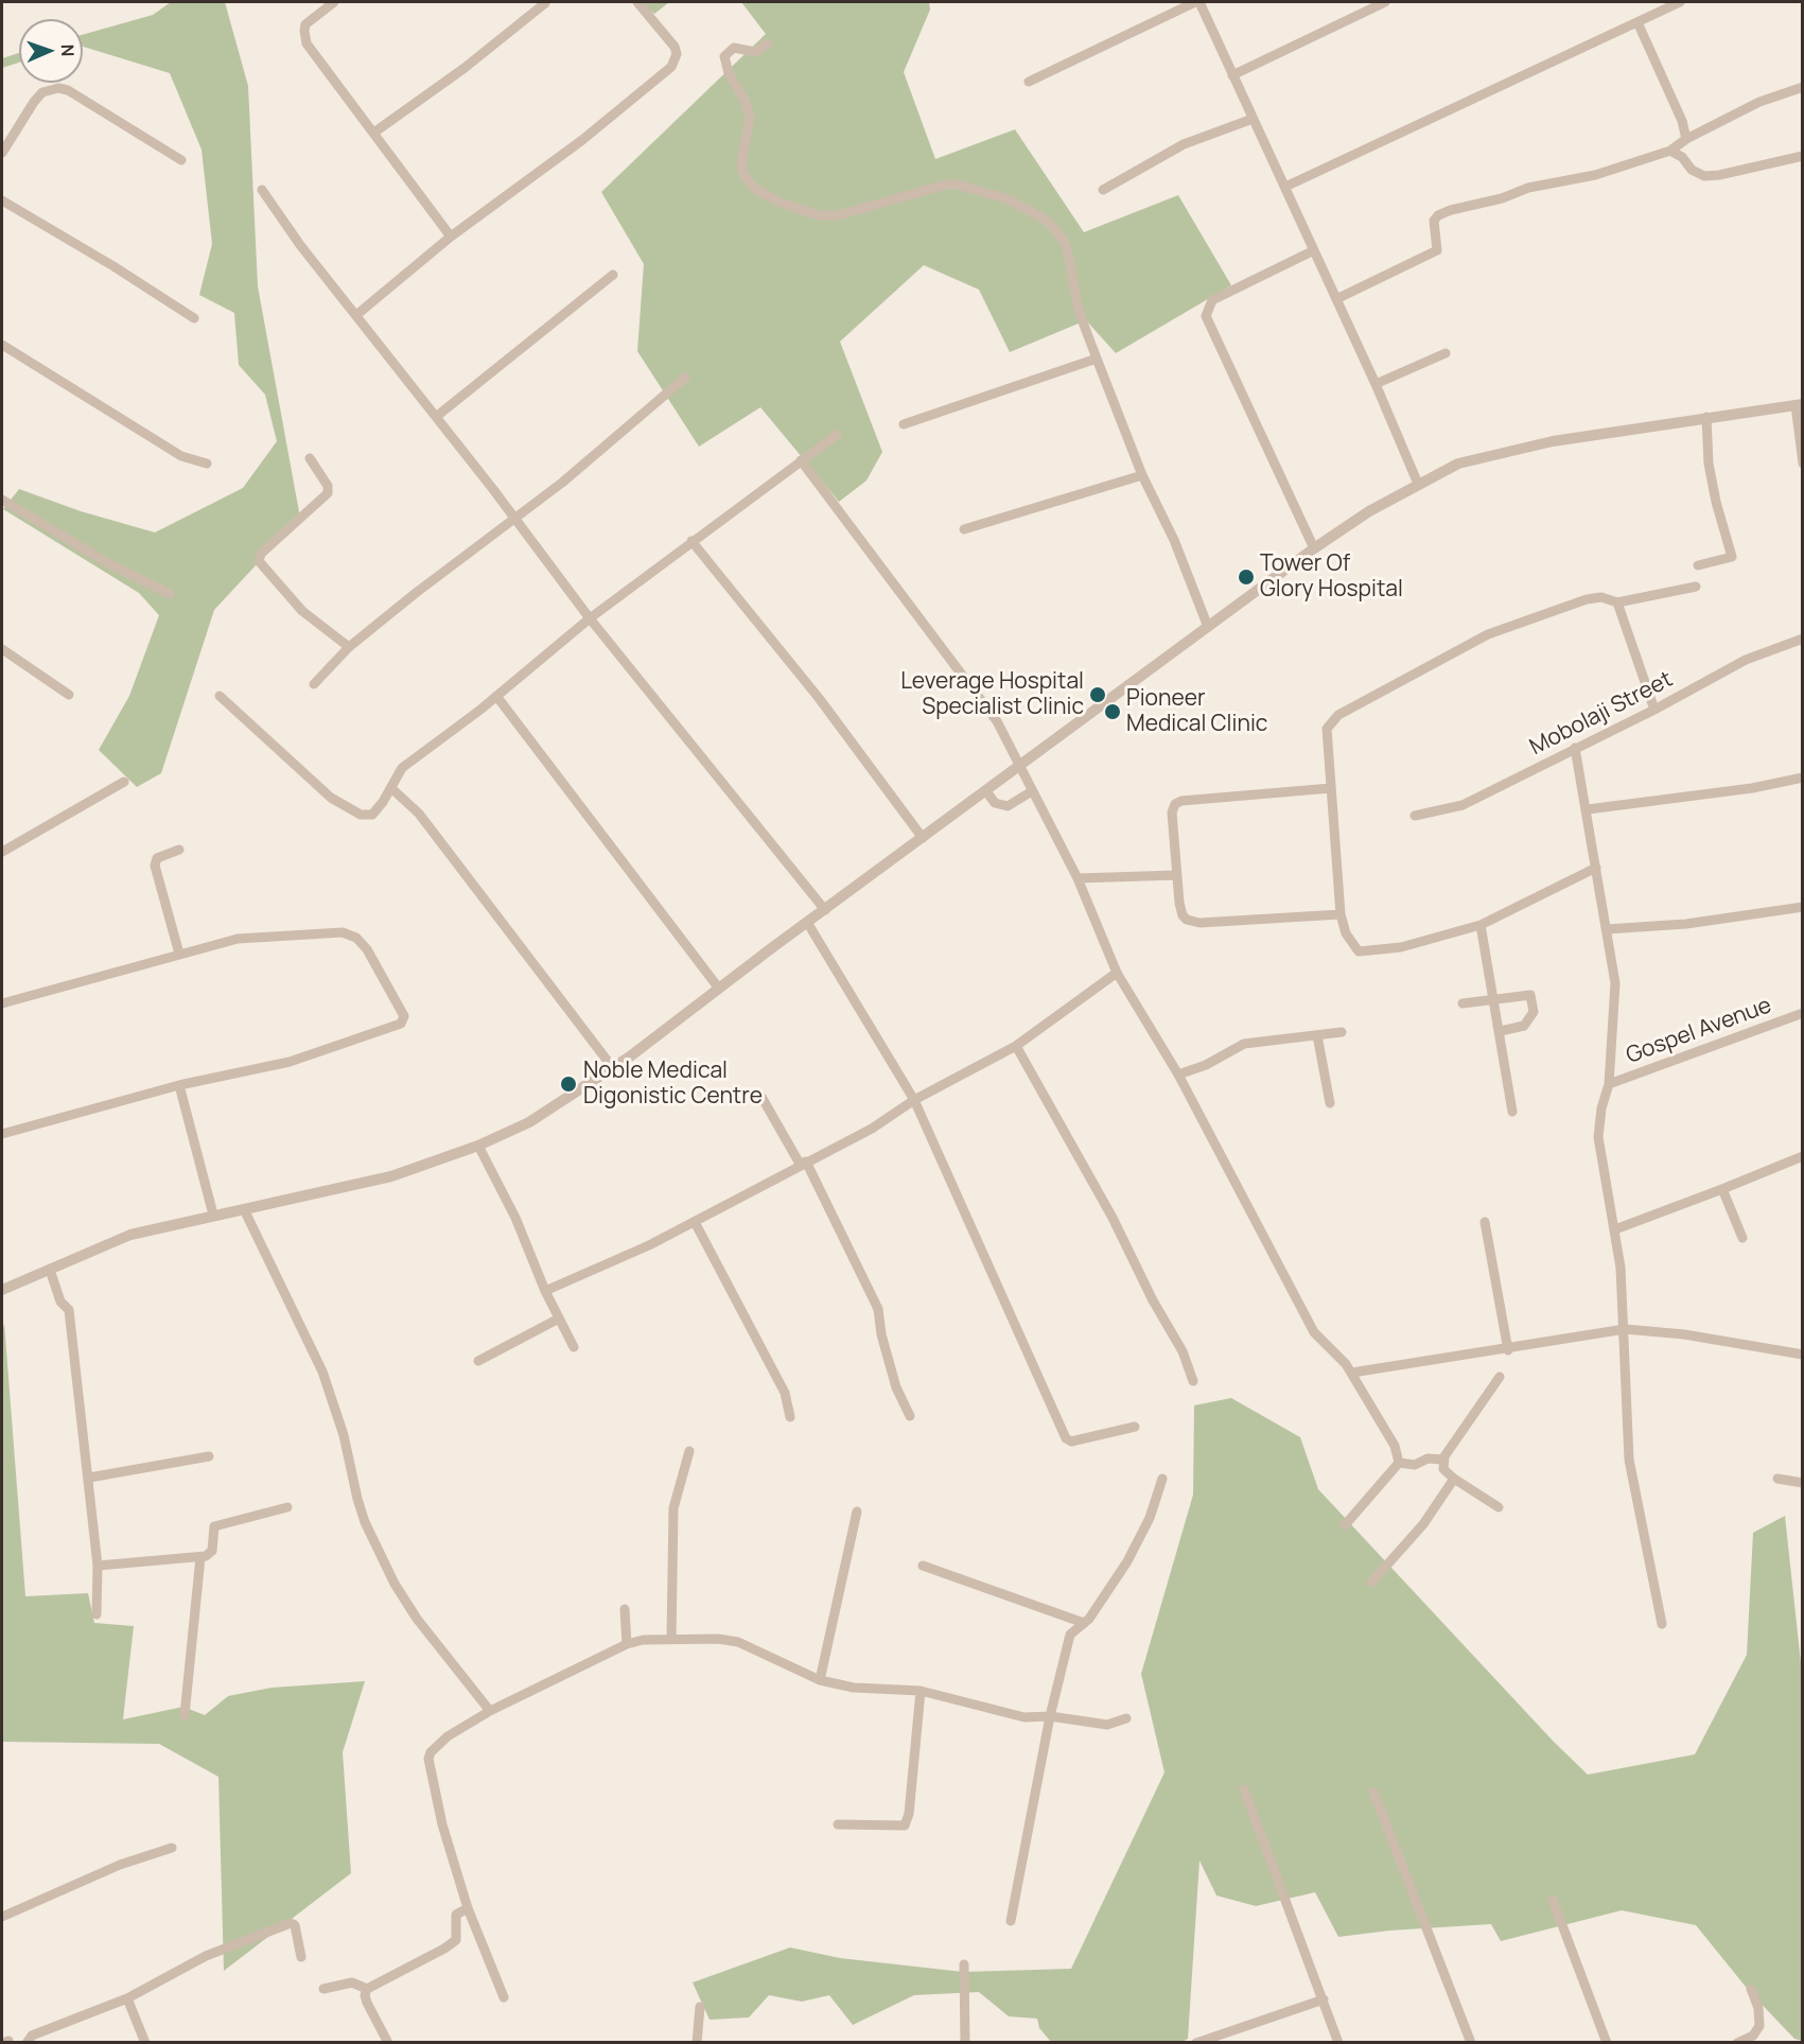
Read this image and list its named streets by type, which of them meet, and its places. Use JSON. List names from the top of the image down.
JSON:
{
  "streets": {
    "street": ["Mobolaji Street", "Gospel Avenue"]
  },
  "places": [
    "Tower Of Glory Hospital",
    "Leverage Hospital Specialist Clinic",
    "Pioneer Medical Clinic",
    "Noble Medical Digonistic Centre"
  ],
  "north": "right"
}
